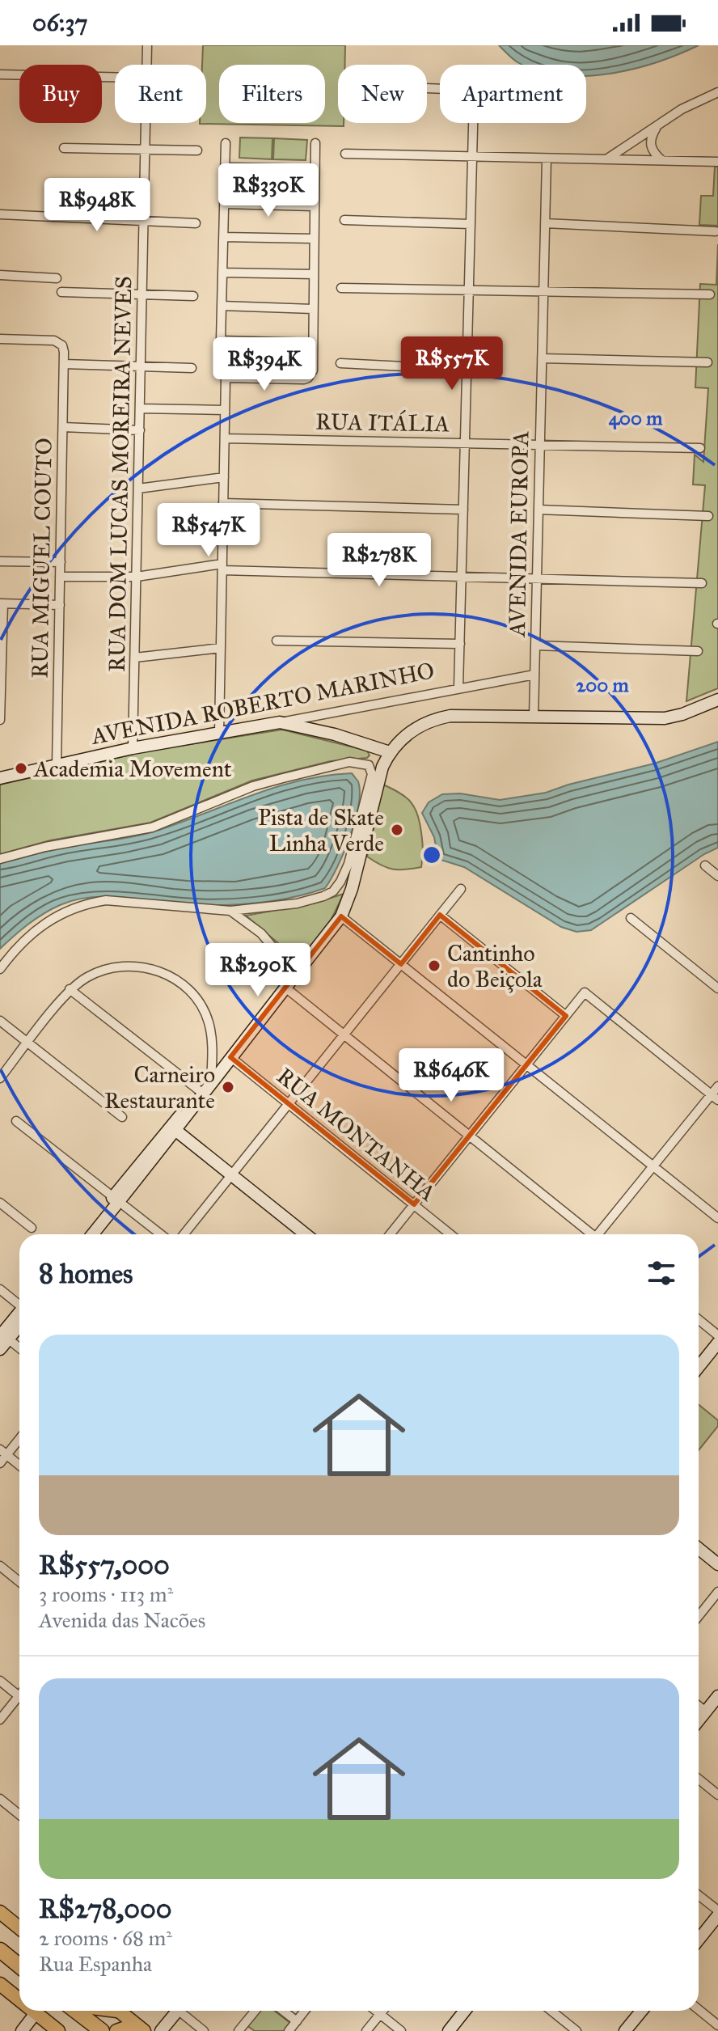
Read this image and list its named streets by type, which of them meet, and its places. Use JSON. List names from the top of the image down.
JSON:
{
  "streets": {
    "main road": ["AVENIDA ROBERTO MARINHO"],
    "street": [
      "RUA ITÁLIA",
      "RUA DOM LUCAS MOREIRA NEVES",
      "AVENIDA EUROPA",
      "RUA MIGUEL COUTO",
      "RUA MONTANHA"
    ]
  },
  "crossings": [
    ["RUA ITÁLIA", "AVENIDA EUROPA"],
    ["RUA DOM LUCAS MOREIRA NEVES", "AVENIDA ROBERTO MARINHO"],
    ["AVENIDA EUROPA", "AVENIDA ROBERTO MARINHO"],
    ["RUA MIGUEL COUTO", "AVENIDA ROBERTO MARINHO"]
  ],
  "places": [
    "Academia Movement",
    "Pista de Skate Linha Verde",
    "Cantinho do Beiçola",
    "Carneiro Restaurante"
  ],
  "page": {
    "status": "06:37",
    "chip": [
      "Buy",
      "Rent",
      "Filters",
      "New",
      "Apartment"
    ],
    "price": [
      "R$330K",
      "R$948K",
      "R$557K",
      "R$394K",
      "R$547K",
      "R$278K",
      "R$290K",
      "R$646K"
    ],
    "heading": "8 homes",
    "list": [
      {
        "name": "R$557,000",
        "note": "3 rooms · 113 m² · Avenida das Nacões"
      },
      {
        "name": "R$278,000",
        "note": "2 rooms · 68 m² · Rua Espanha"
      }
    ]
  },
  "rings": ["400 m", "200 m"]
}
